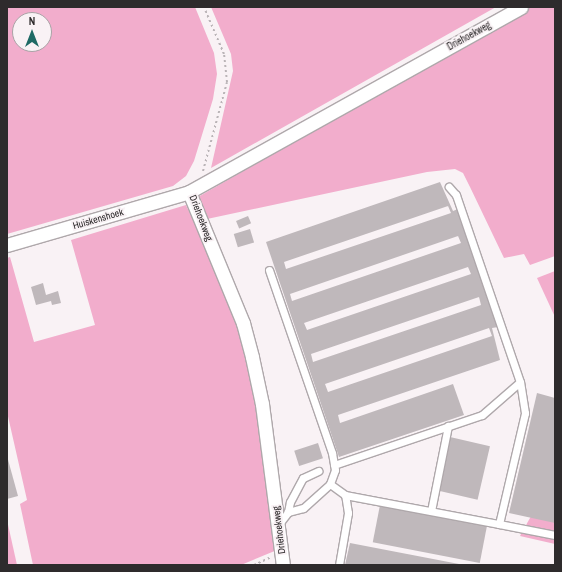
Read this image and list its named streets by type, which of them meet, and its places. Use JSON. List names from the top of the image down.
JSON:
{
  "streets": {
    "street": ["Driehoekweg", "Huiskenshoek"]
  },
  "crossings": [
    ["Driehoekweg", "Huiskenshoek"]
  ],
  "north": "top"
}
